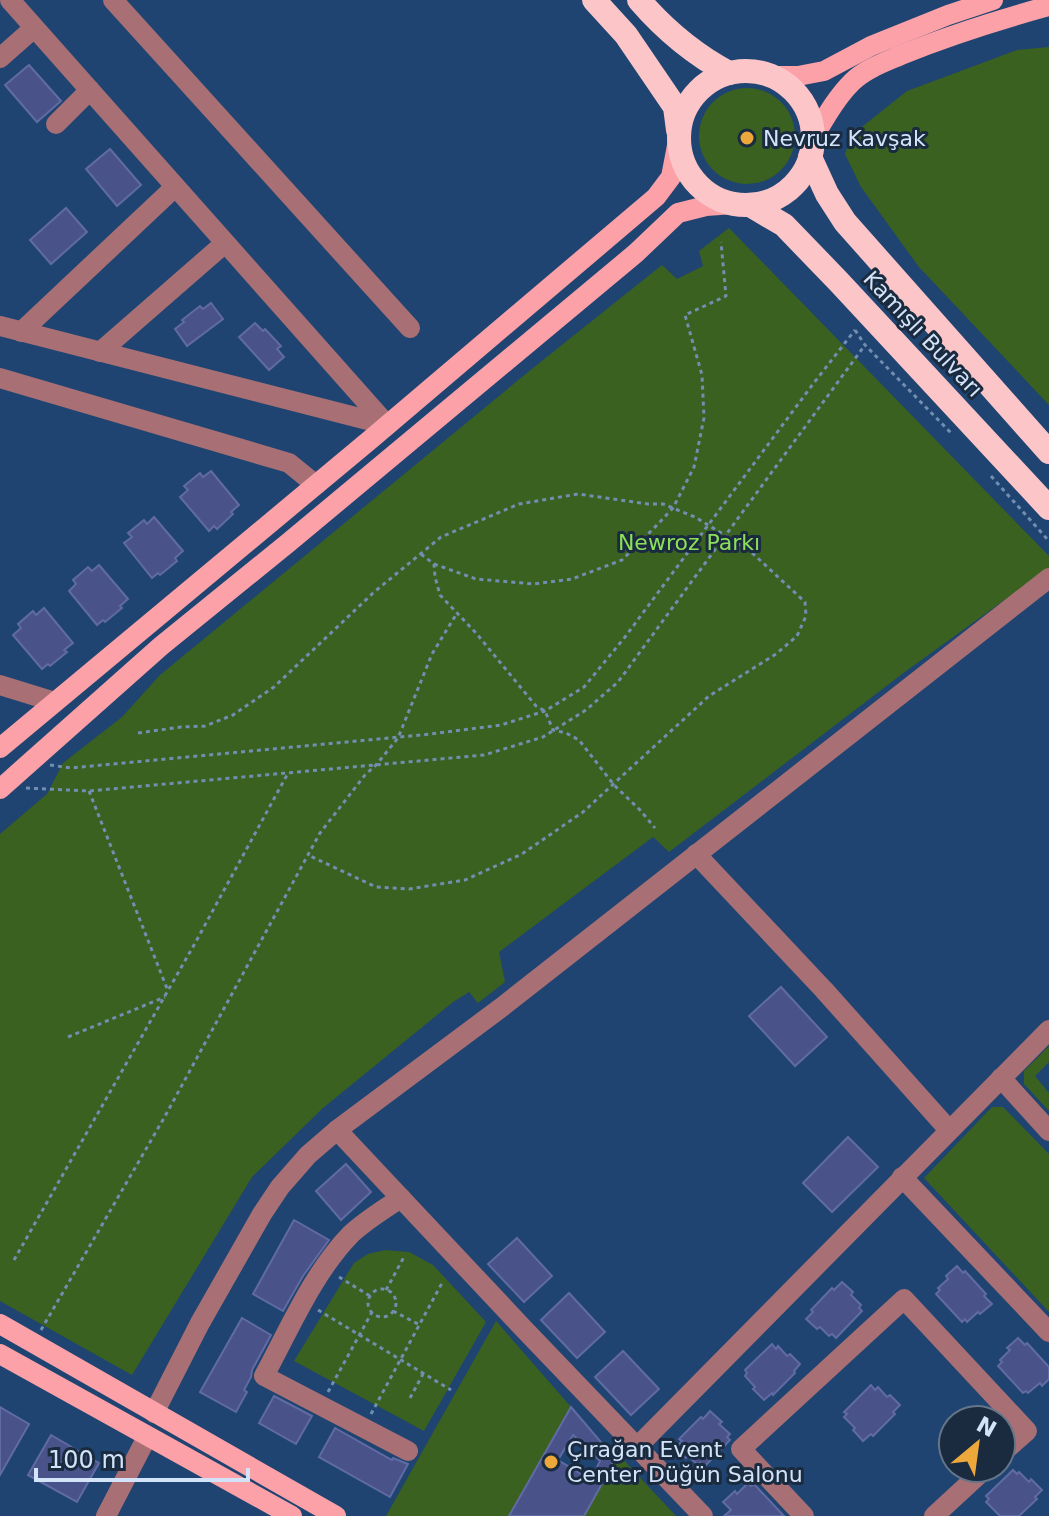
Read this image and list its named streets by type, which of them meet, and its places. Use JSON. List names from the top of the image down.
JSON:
{
  "streets": {
    "highway": ["Kamışlı Bulvarı"]
  },
  "parks": ["Newroz Parkı"],
  "places": ["Nevruz Kavşak", "Çırağan Event Center Düğün Salonu"],
  "scale_bar": "100 m",
  "north": "top right"
}
